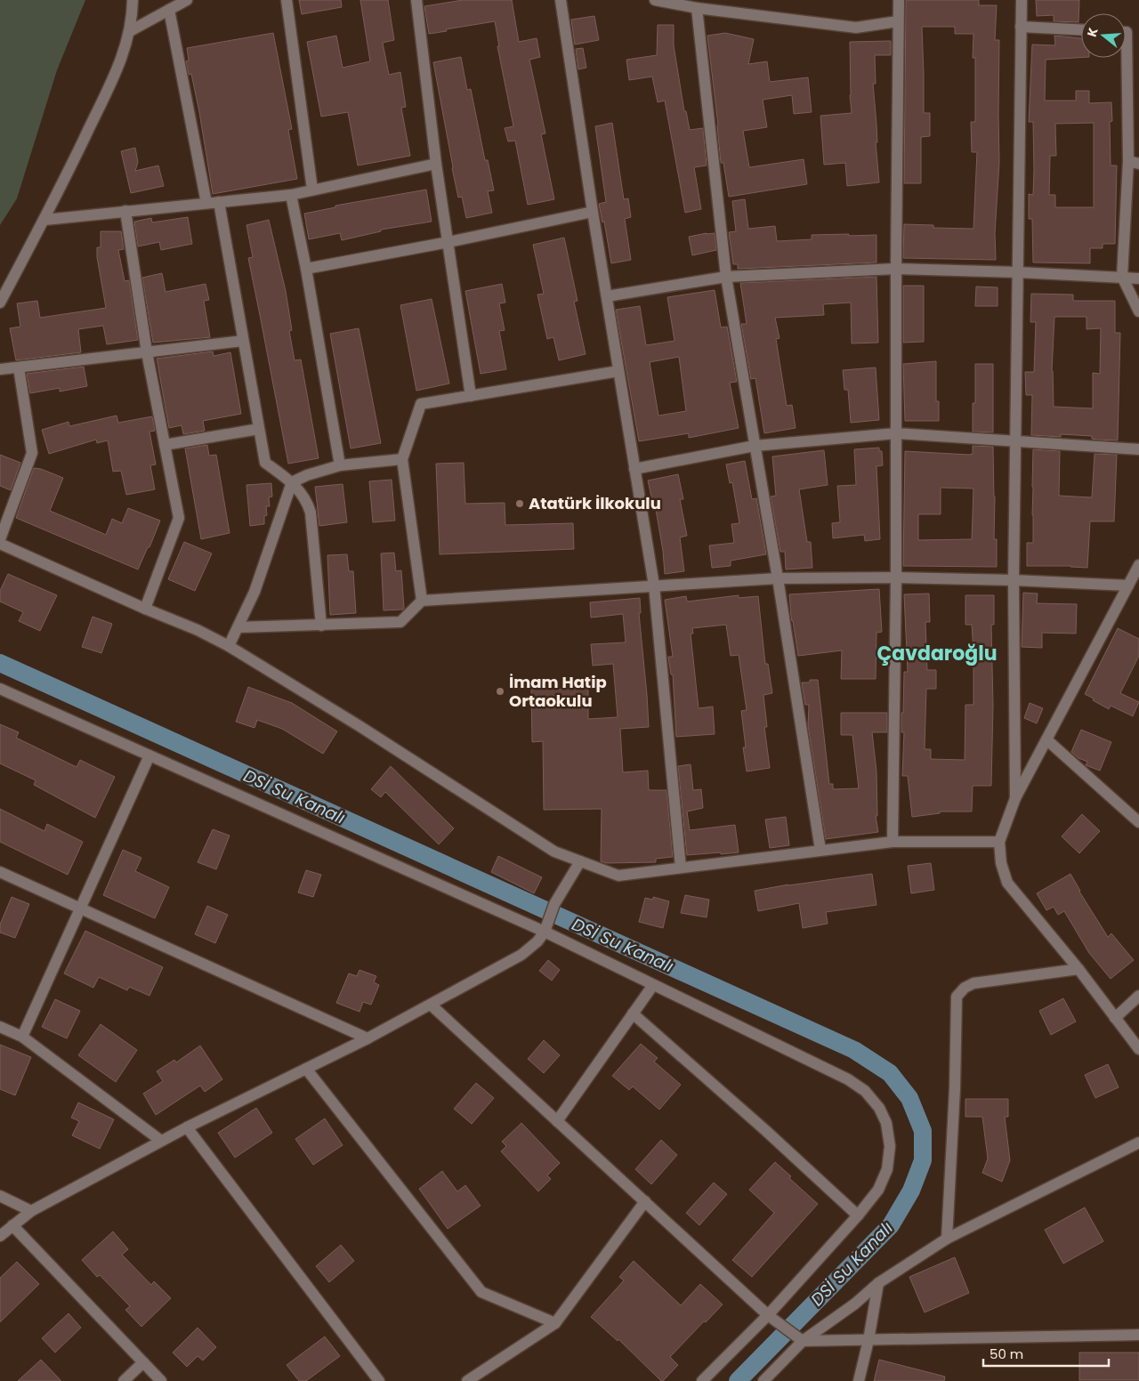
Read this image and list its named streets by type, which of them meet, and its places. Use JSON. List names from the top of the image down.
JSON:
{
  "districts": ["Çavdaroğlu"],
  "water": ["DSİ Su Kanalı"],
  "places": ["Atatürk İlkokulu", "İmam Hatip Ortaokulu"],
  "scale_bar": "50 m",
  "north": "left"
}
